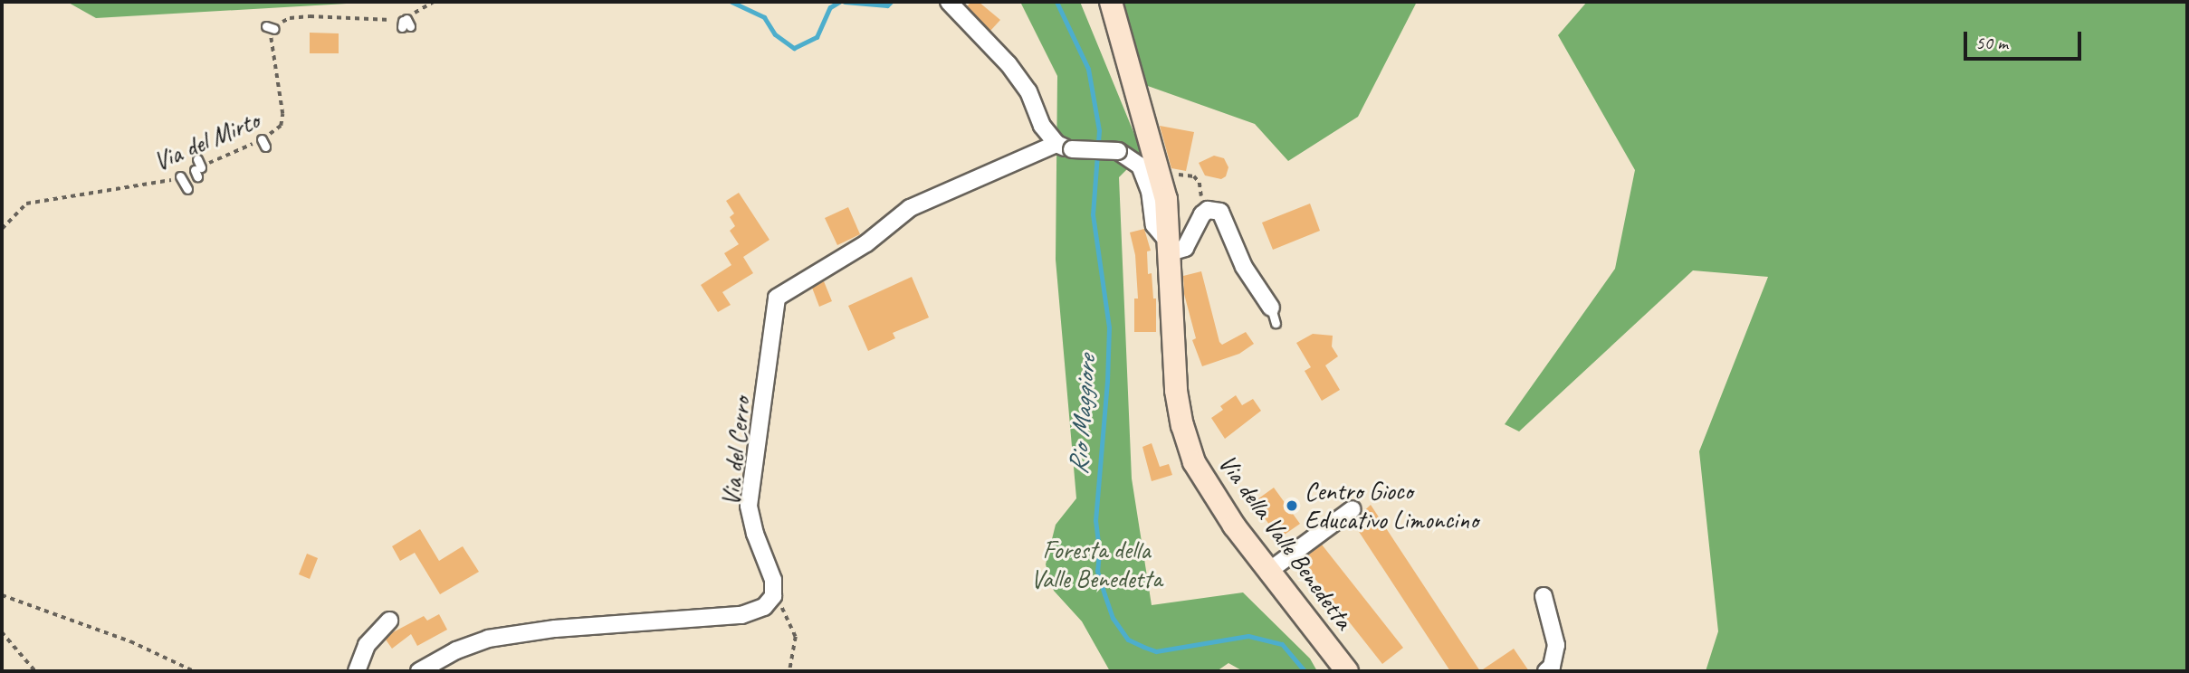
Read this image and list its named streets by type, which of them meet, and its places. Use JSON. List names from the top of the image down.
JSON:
{
  "streets": {
    "main road": ["Via della Valle Benedetta"],
    "street": ["Via del Cerro"],
    "path": ["Via del Mirto"]
  },
  "water": ["Rio Maggiore"],
  "parks": ["Foresta della Valle Benedetta"],
  "places": ["Centro Gioco Educativo Limoncino"],
  "scale_bar": "50 m"
}
